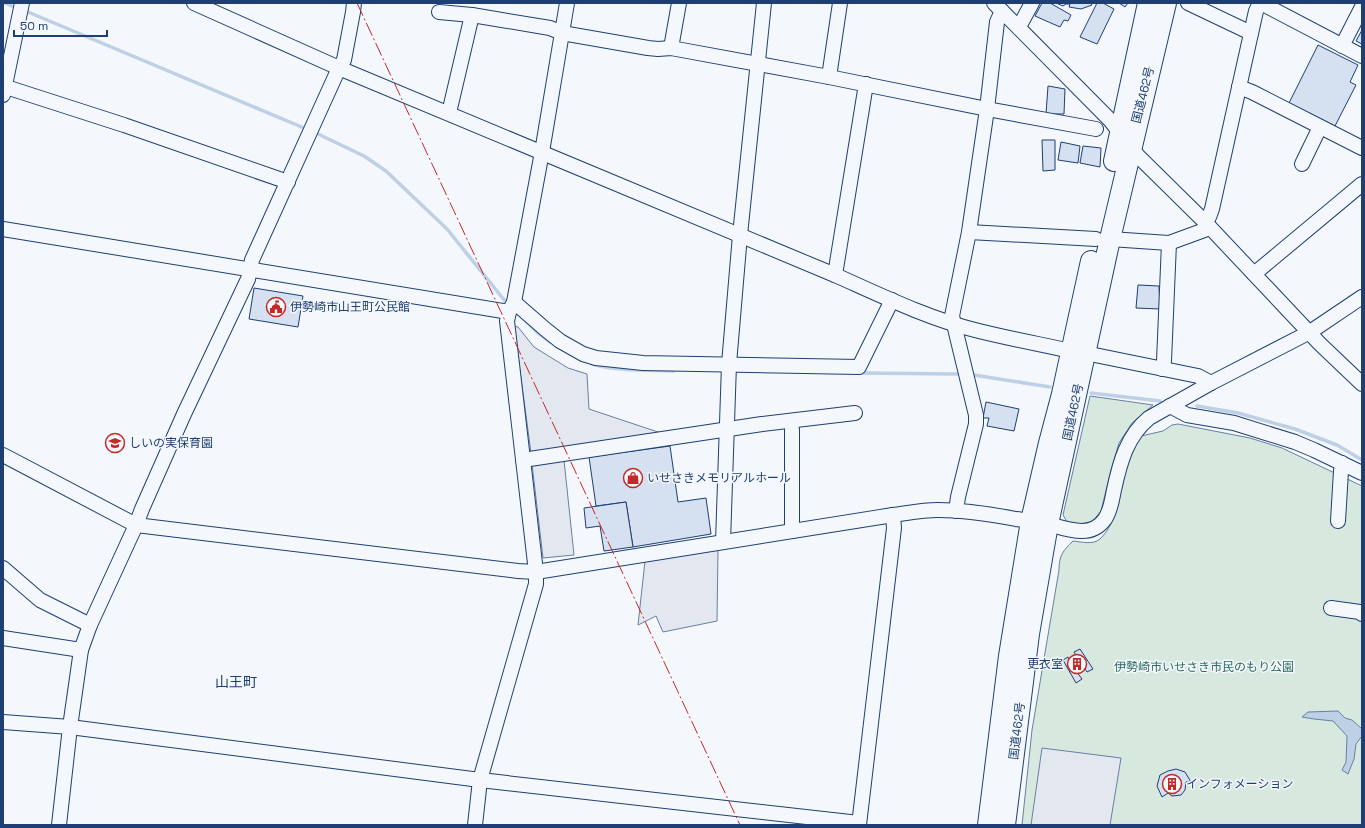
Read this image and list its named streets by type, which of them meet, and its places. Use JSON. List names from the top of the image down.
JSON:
{
  "streets": {
    "highway": ["国道462号"]
  },
  "districts": ["山王町"],
  "parks": ["伊勢崎市いせさき市民のもり公園"],
  "places": {
    "public building": ["伊勢崎市山王町公民館"],
    "school or university": ["しいの実保育園"],
    "shop": ["いせさきメモリアルホール"],
    "building": ["更衣室", "インフォメーション"]
  },
  "scale_bar": "50 m"
}
